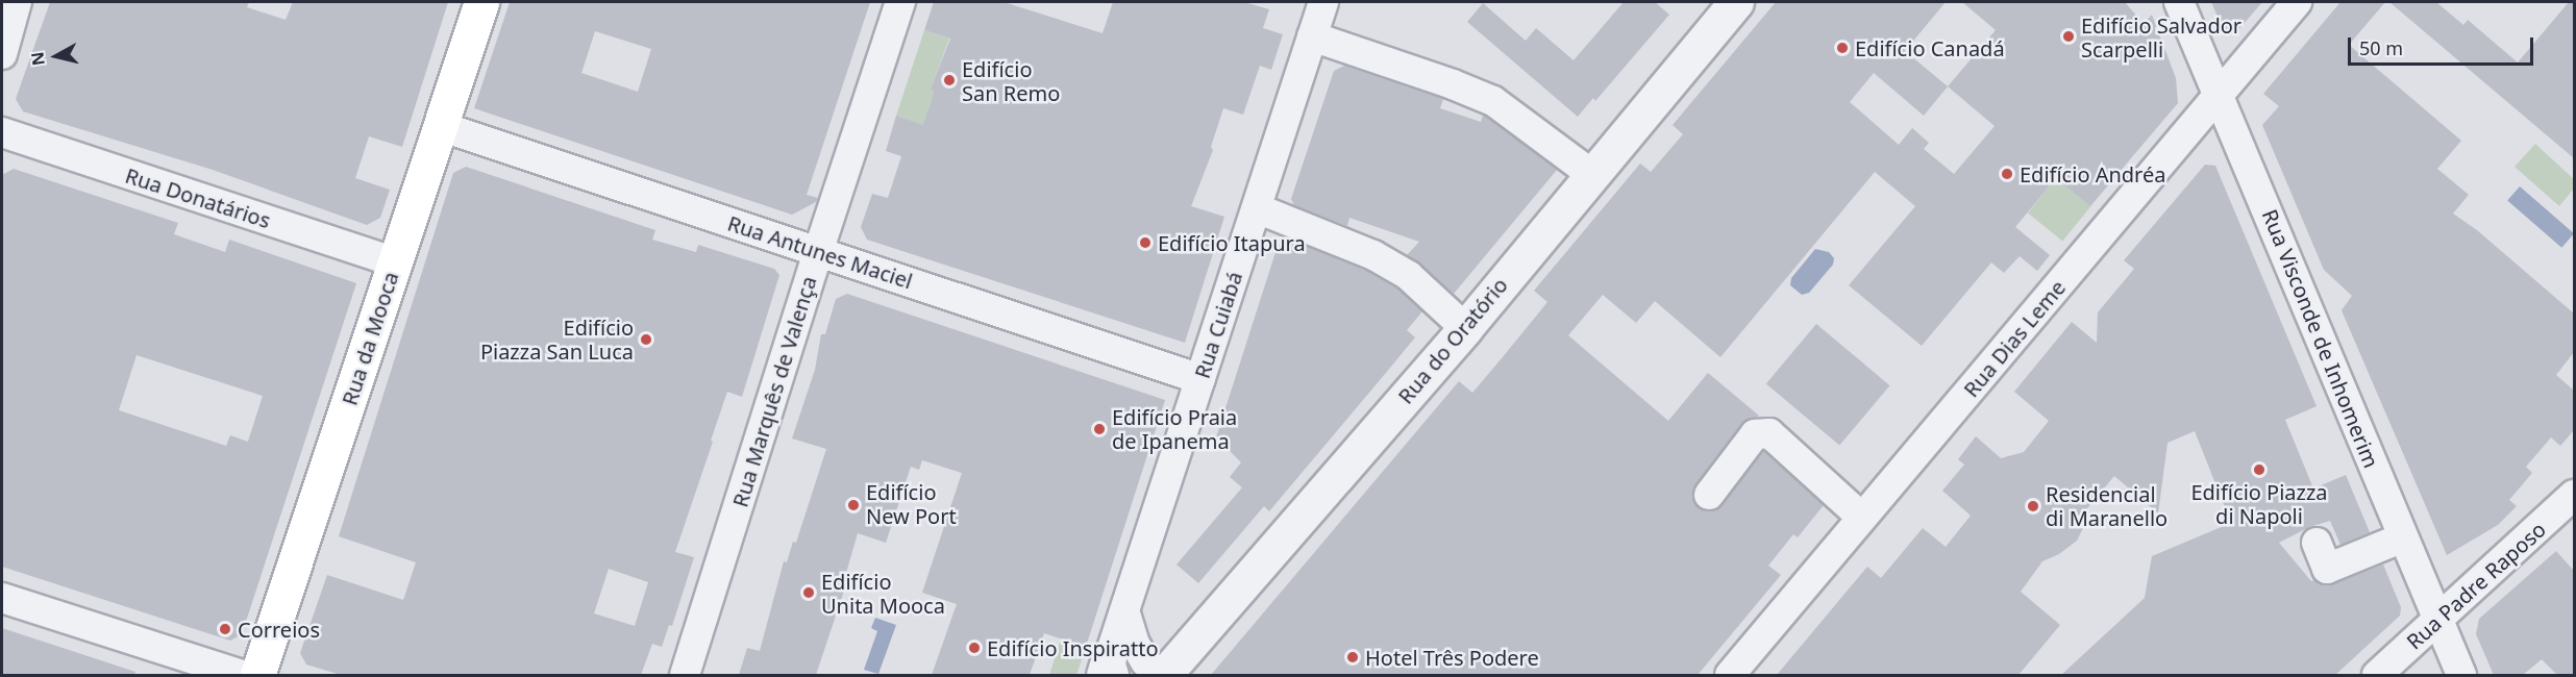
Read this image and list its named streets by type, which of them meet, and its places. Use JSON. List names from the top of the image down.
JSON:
{
  "streets": {
    "main road": ["Rua da Mooca"],
    "street": [
      "Rua Donatários",
      "Rua Antunes Maciel",
      "Rua Cuiabá",
      "Rua Dias Leme",
      "Rua Visconde de Inhomerim",
      "Rua do Oratório",
      "Rua Marquês de Valença",
      "Rua Padre Raposo"
    ]
  },
  "crossings": [
    ["Rua Donatários", "Rua da Mooca"],
    ["Rua Antunes Maciel", "Rua Cuiabá"],
    ["Rua Antunes Maciel", "Rua da Mooca"],
    ["Rua Antunes Maciel", "Rua Marquês de Valença"],
    ["Rua Dias Leme", "Rua Visconde de Inhomerim"],
    ["Rua Visconde de Inhomerim", "Rua Padre Raposo"]
  ],
  "places": [
    "Edifício Salvador Scarpelli",
    "Edifício Canadá",
    "Edifício San Remo",
    "Edifício Andréa",
    "Edifício Itapura",
    "Edifício Piazza San Luca",
    "Edifício Praia de Ipanema",
    "Edifício Piazza di Napoli",
    "Edifício New Port",
    "Residencial di Maranello",
    "Edifício Unita Mooca",
    "Correios",
    "Edifício Inspiratto",
    "Hotel Três Podere"
  ],
  "scale_bar": "50 m",
  "north": "left"
}
